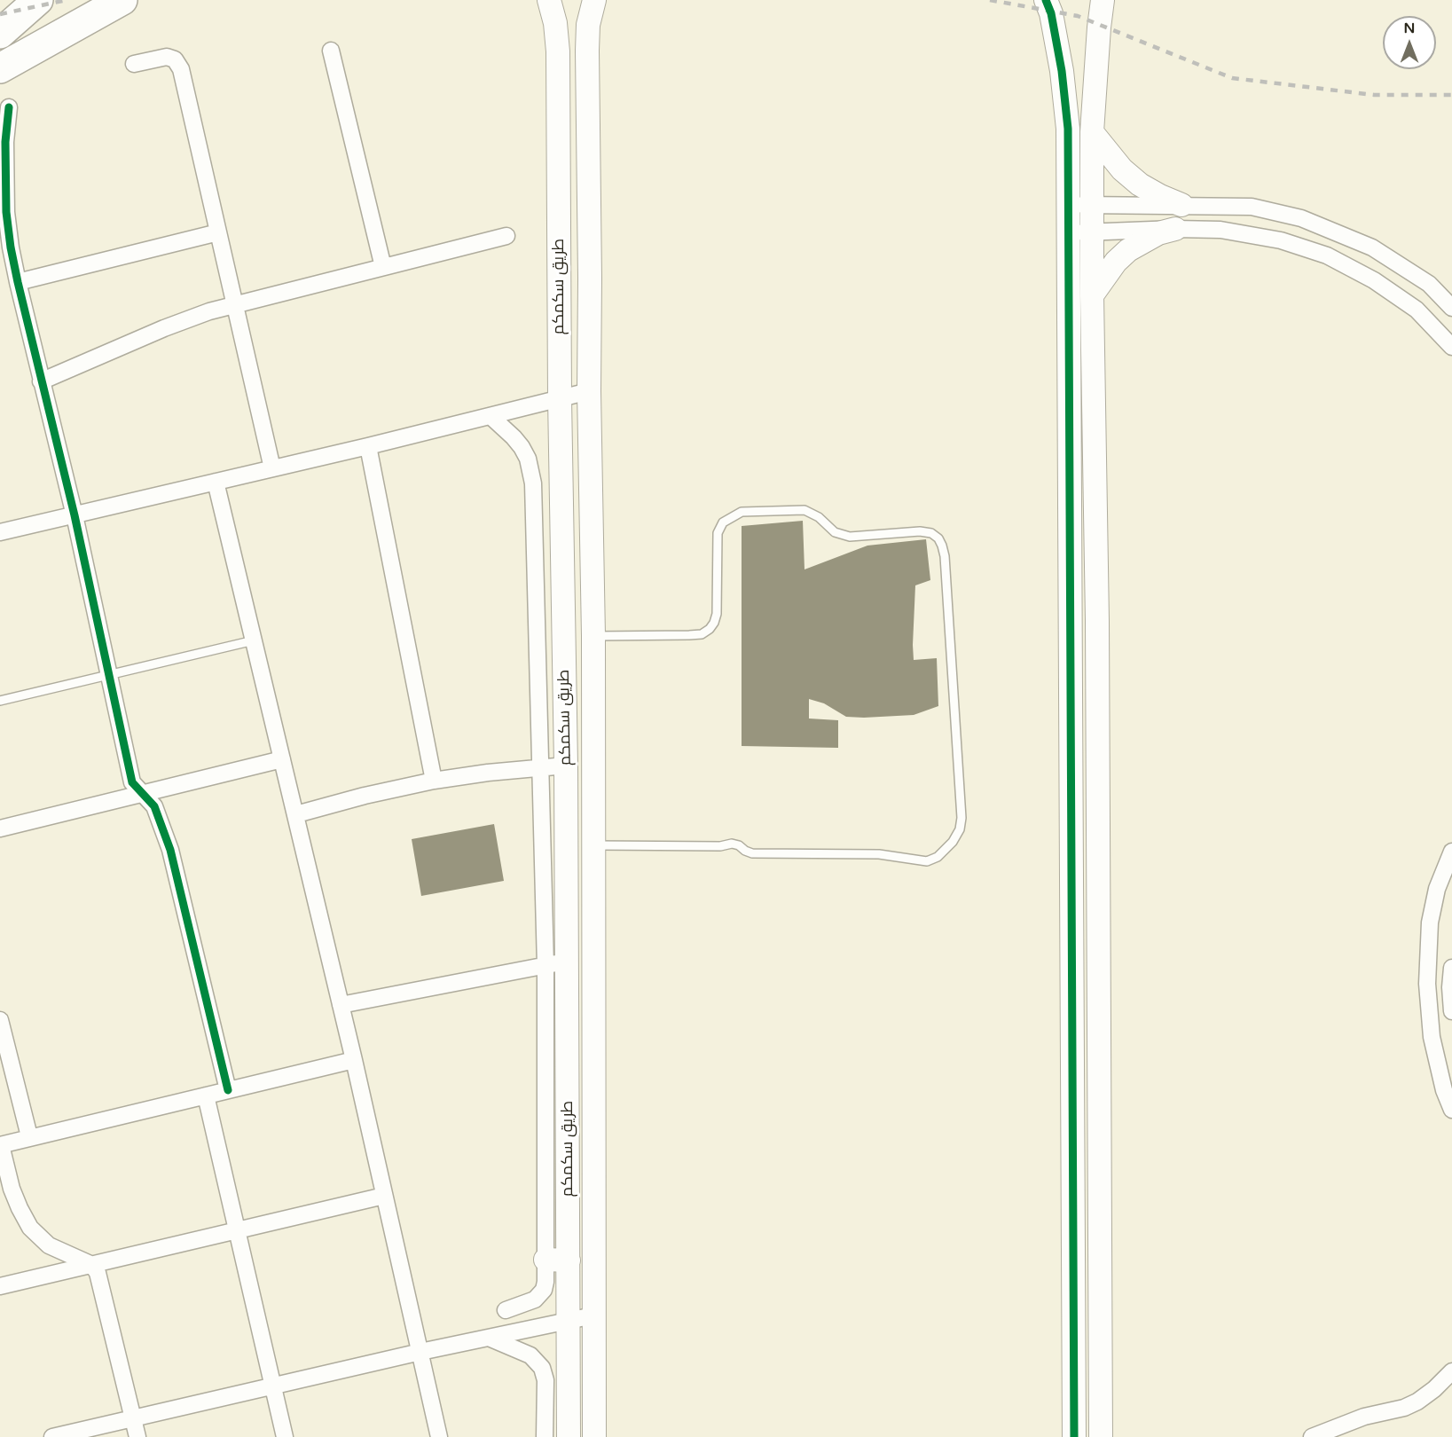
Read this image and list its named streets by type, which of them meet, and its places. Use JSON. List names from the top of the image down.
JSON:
{
  "streets": {
    "street": ["طريق سكمكم"]
  },
  "north": "top"
}
